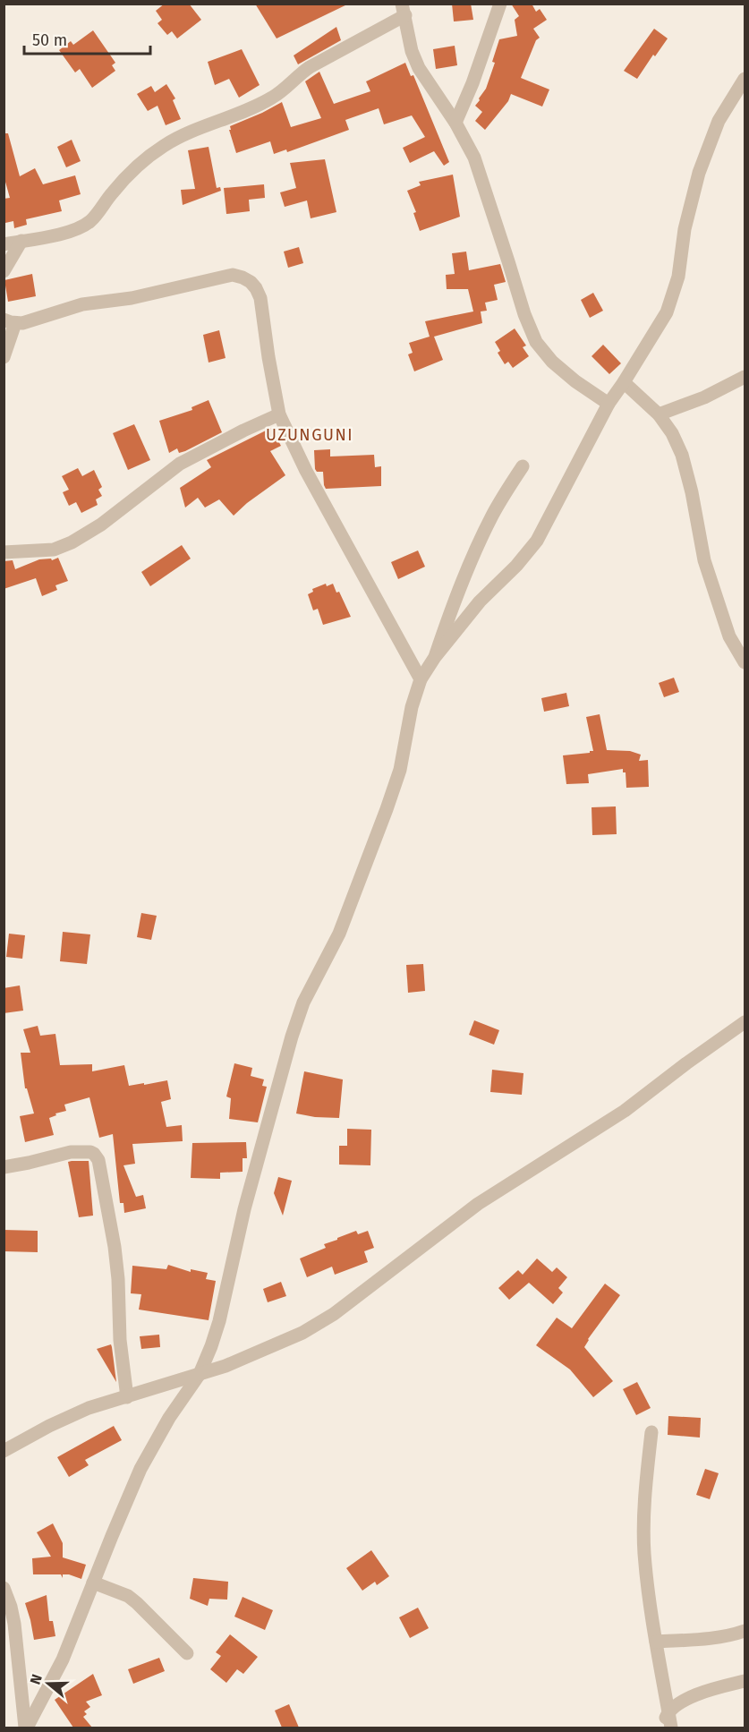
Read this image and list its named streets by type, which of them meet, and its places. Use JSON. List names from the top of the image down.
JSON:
{
  "districts": ["UZUNGUNI"],
  "scale_bar": "50 m",
  "north": "left"
}
